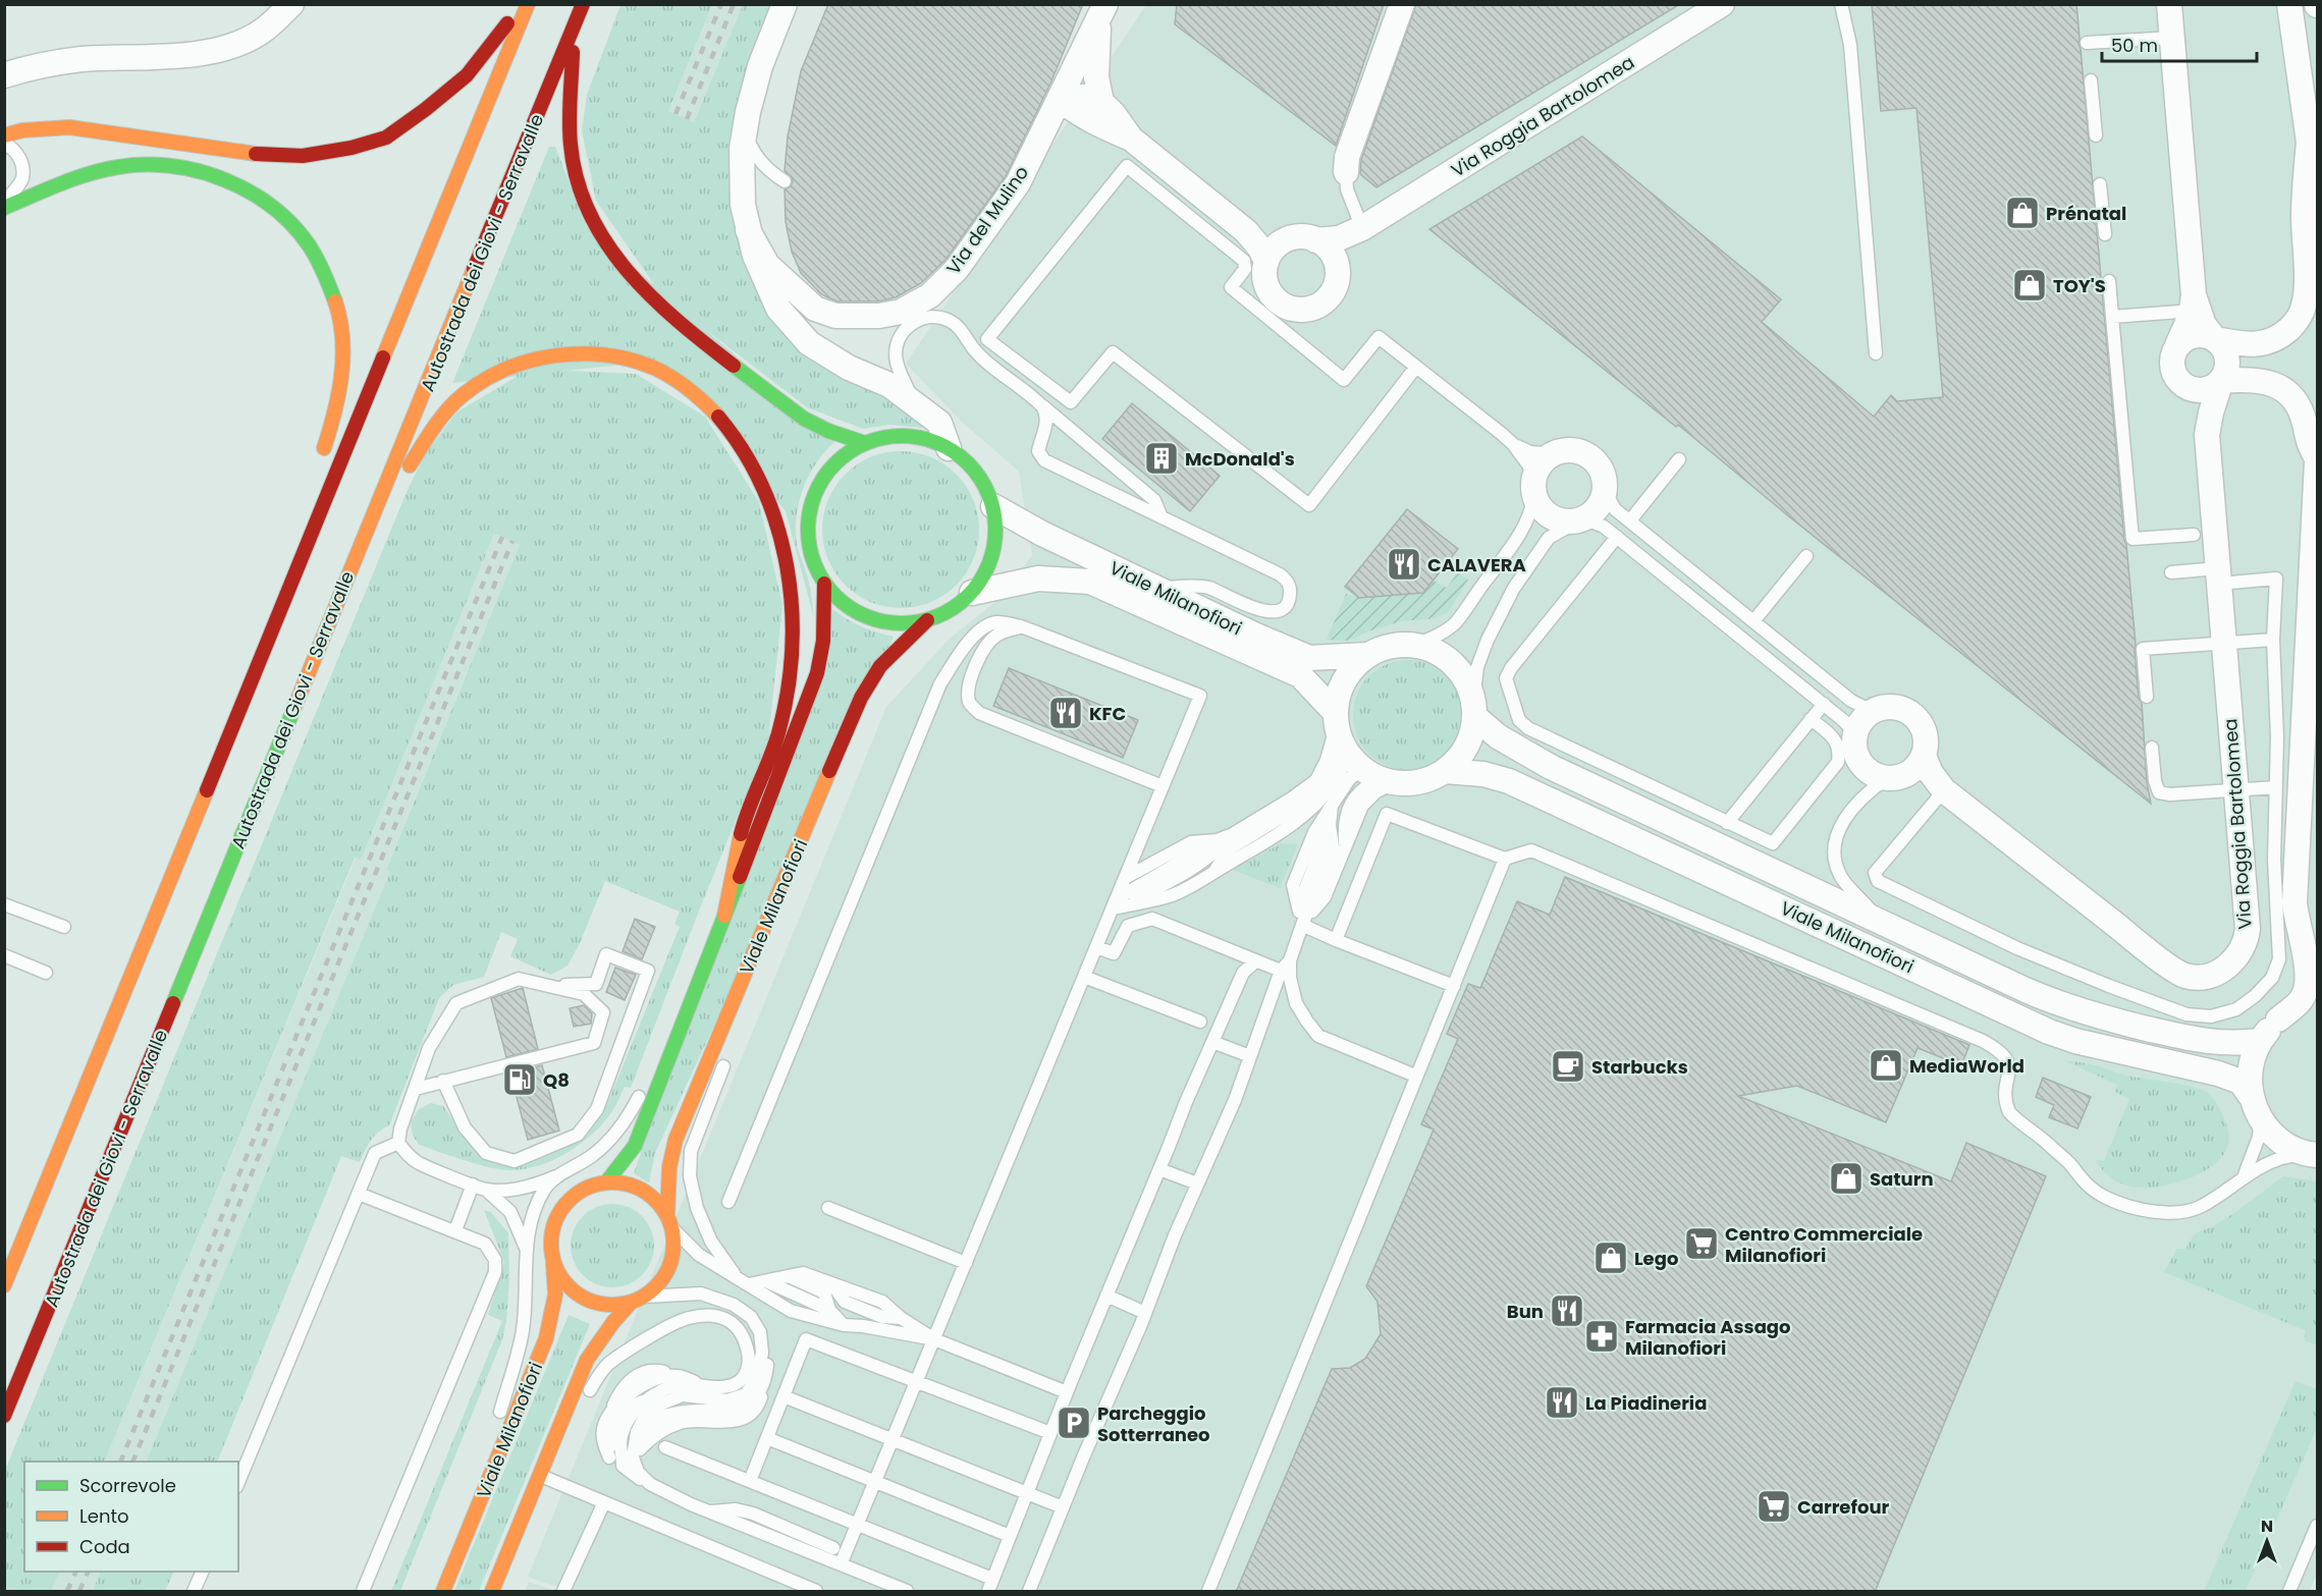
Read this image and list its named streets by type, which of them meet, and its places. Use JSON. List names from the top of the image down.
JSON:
{
  "streets": {
    "main road": ["Autostrada dei Giovi - Serravalle", "Viale Milanofiori"],
    "street": ["Via Roggia Bartolomea", "Via del Mulino"]
  },
  "places": {
    "shop": [
      "Prénatal",
      "TOY'S",
      "MediaWorld",
      "Saturn",
      "Lego"
    ],
    "building": ["McDonald's"],
    "restaurant": [
      "CALAVERA",
      "KFC",
      "Bun",
      "La Piadineria"
    ],
    "cafe": ["Starbucks"],
    "fuel station": ["Q8"],
    "supermarket": ["Centro Commerciale Milanofiori", "Carrefour"],
    "pharmacy": ["Farmacia Assago Milanofiori"],
    "parking": ["Parcheggio Sotterraneo"]
  },
  "legend": ["Scorrevole", "Lento", "Coda"],
  "scale_bar": "50 m",
  "north": "top"
}
